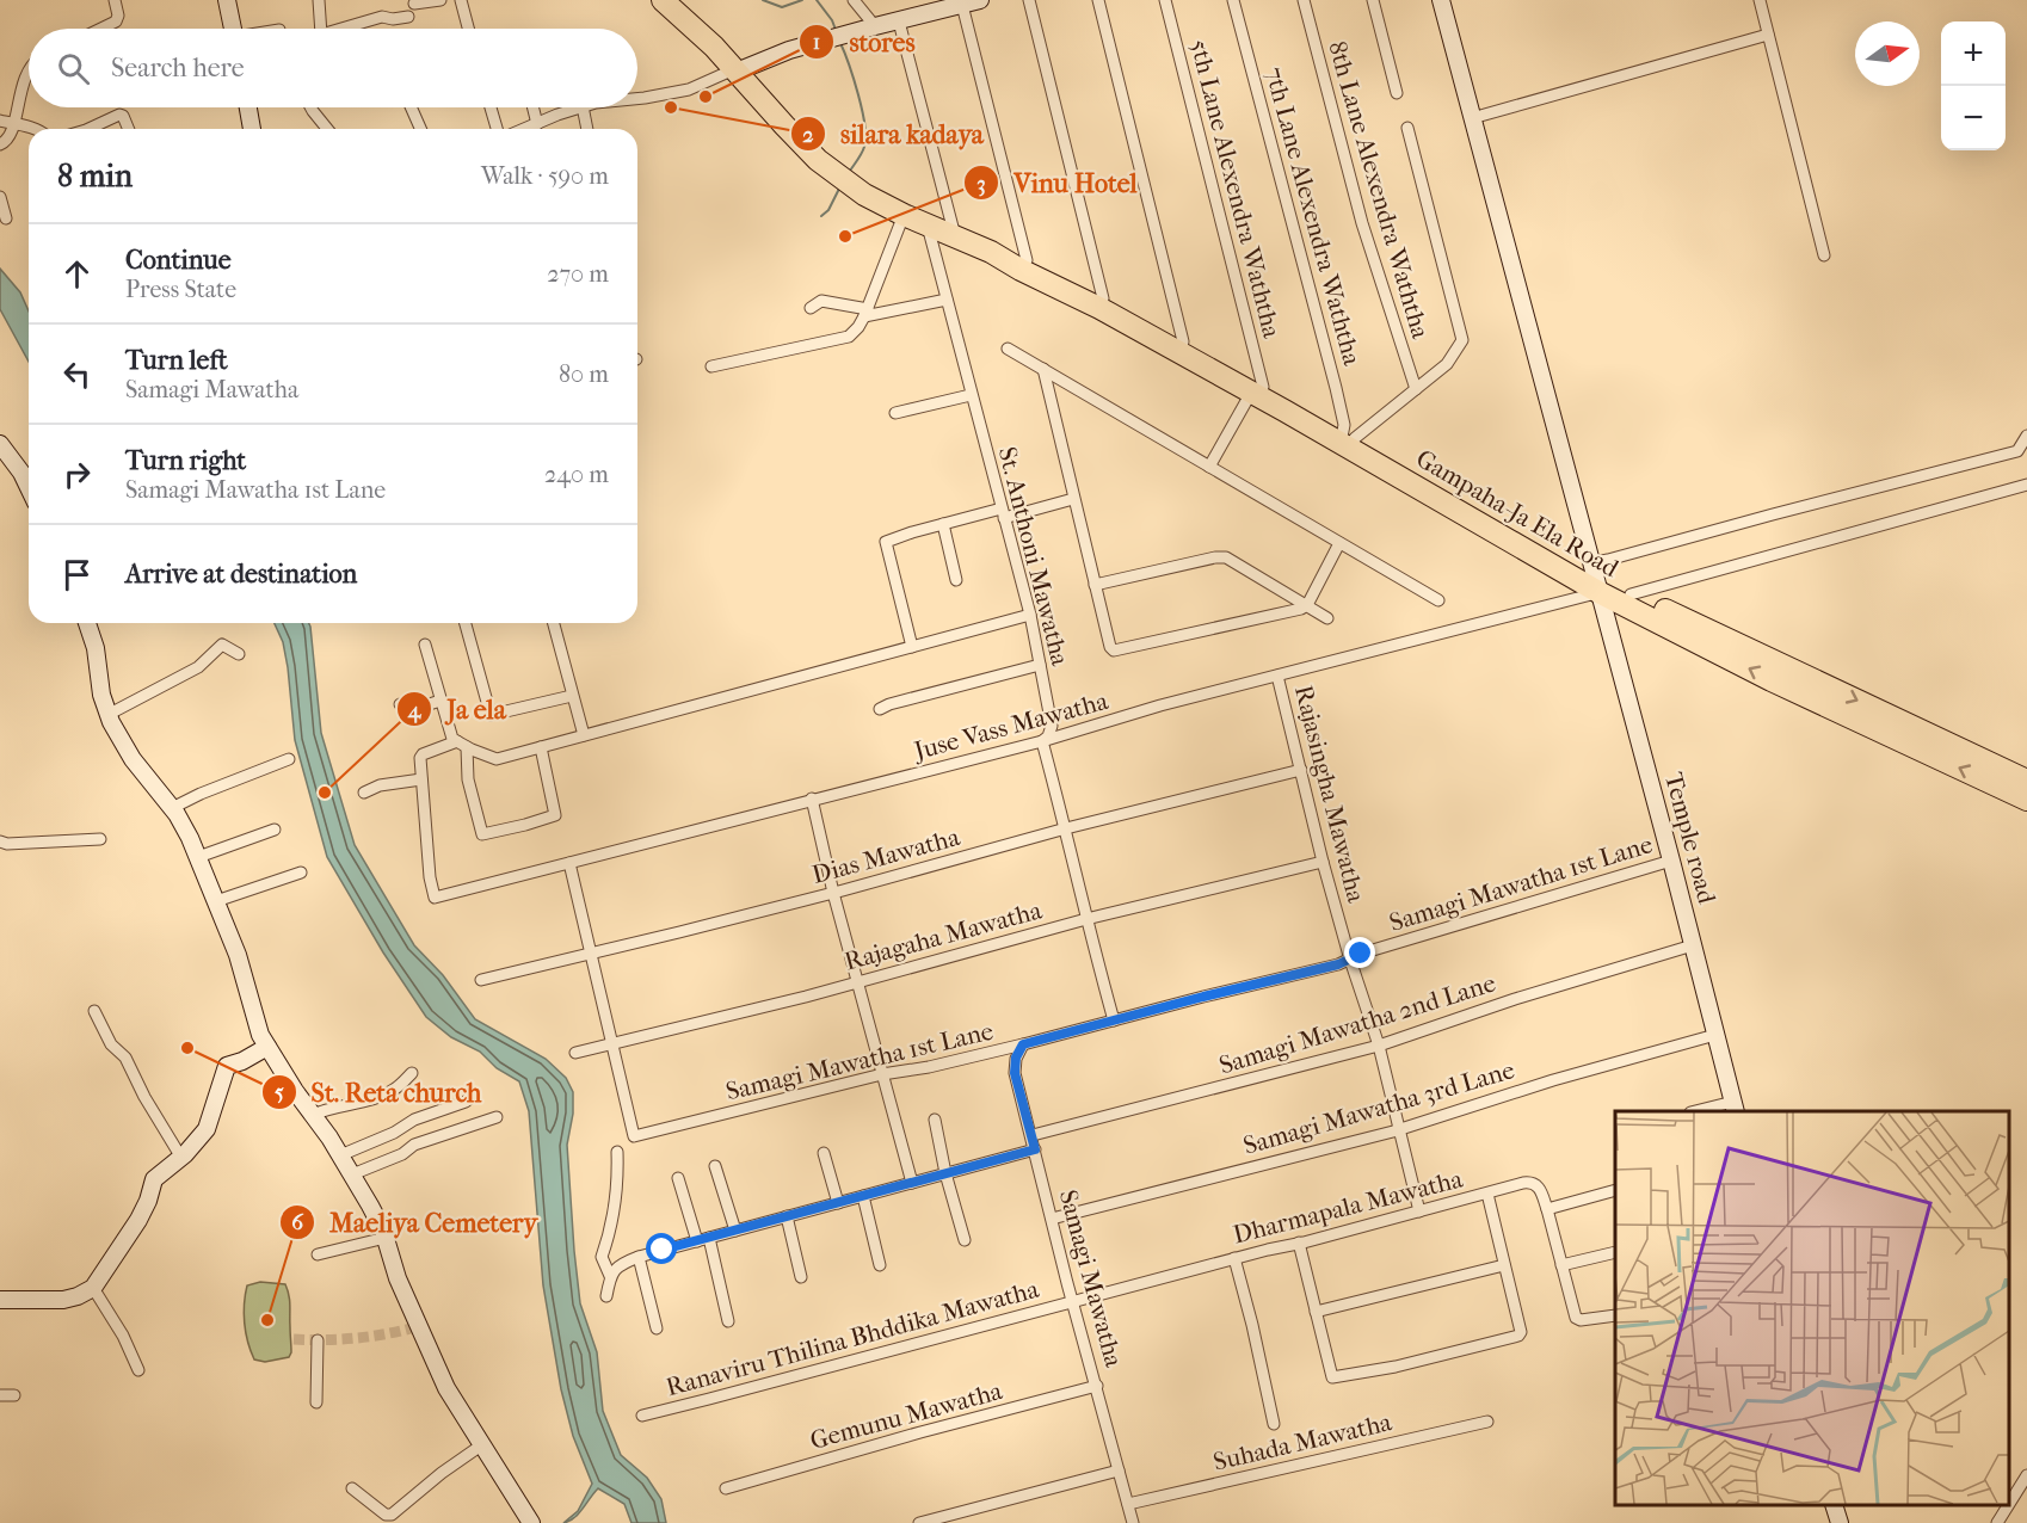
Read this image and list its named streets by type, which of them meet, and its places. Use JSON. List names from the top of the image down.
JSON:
{
  "streets": {
    "highway": ["Gampaha-Ja Ela Road"],
    "street": [
      "5th Lane Alexendra Waththa",
      "8th Lane Alexendra Waththa",
      "7th Lane Alexendra Waththa",
      "St. Anthoni Mawatha",
      "Juse Vass Mawatha",
      "Rajasingha Mawatha",
      "Temple road",
      "Dias Mawatha",
      "Samagi Mawatha 1st Lane",
      "Rajagaha Mawatha",
      "Samagi Mawatha 2nd Lane",
      "Samagi Mawatha 3rd Lane",
      "Dharmapala Mawatha",
      "Samagi Mawatha",
      "Ranaviru Thilina Bhddika Mawatha",
      "Gemunu Mawatha",
      "Suhada Mawatha"
    ]
  },
  "crossings": [
    ["5th Lane Alexendra Waththa", "Gampaha-Ja Ela Road"],
    ["7th Lane Alexendra Waththa", "Gampaha-Ja Ela Road"],
    ["Gampaha-Ja Ela Road", "St. Anthoni Mawatha"],
    ["Gampaha-Ja Ela Road", "Juse Vass Mawatha"],
    ["Gampaha-Ja Ela Road", "Temple road"],
    ["St. Anthoni Mawatha", "Juse Vass Mawatha"],
    ["St. Anthoni Mawatha", "Dias Mawatha"],
    ["St. Anthoni Mawatha", "Samagi Mawatha 1st Lane"],
    ["St. Anthoni Mawatha", "Rajagaha Mawatha"],
    ["Juse Vass Mawatha", "Rajasingha Mawatha"],
    ["Juse Vass Mawatha", "Temple road"],
    ["Rajasingha Mawatha", "Dias Mawatha"],
    ["Rajasingha Mawatha", "Samagi Mawatha 1st Lane"],
    ["Rajasingha Mawatha", "Rajagaha Mawatha"],
    ["Rajasingha Mawatha", "Samagi Mawatha 2nd Lane"],
    ["Rajasingha Mawatha", "Samagi Mawatha 3rd Lane"],
    ["Rajasingha Mawatha", "Dharmapala Mawatha"],
    ["Temple road", "Samagi Mawatha 1st Lane"],
    ["Temple road", "Samagi Mawatha 2nd Lane"],
    ["Temple road", "Samagi Mawatha 3rd Lane"],
    ["Samagi Mawatha 1st Lane", "Rajagaha Mawatha"],
    ["Samagi Mawatha 1st Lane", "Samagi Mawatha"],
    ["Samagi Mawatha 2nd Lane", "Samagi Mawatha"],
    ["Samagi Mawatha 3rd Lane", "Samagi Mawatha"],
    ["Dharmapala Mawatha", "Samagi Mawatha"],
    ["Dharmapala Mawatha", "Ranaviru Thilina Bhddika Mawatha"],
    ["Samagi Mawatha", "Ranaviru Thilina Bhddika Mawatha"],
    ["Samagi Mawatha", "Gemunu Mawatha"],
    ["Samagi Mawatha", "Suhada Mawatha"]
  ],
  "places": [
    "stores",
    "silara kadaya",
    "Vinu Hotel",
    "Ja ela",
    "St. Reta church",
    "Maeliya Cemetery"
  ],
  "north": "right",
  "page": {
    "map_buttons": ["+", "−"],
    "search": "Search here",
    "heading": ["8 min", "Walk · 590 m"],
    "list": [
      ["Continue", "Press State", "270 m"],
      ["Turn left", "Samagi Mawatha", "80 m"],
      ["Turn right", "Samagi Mawatha 1st Lane", "240 m"],
      "Arrive at destination"
    ]
  }
}
